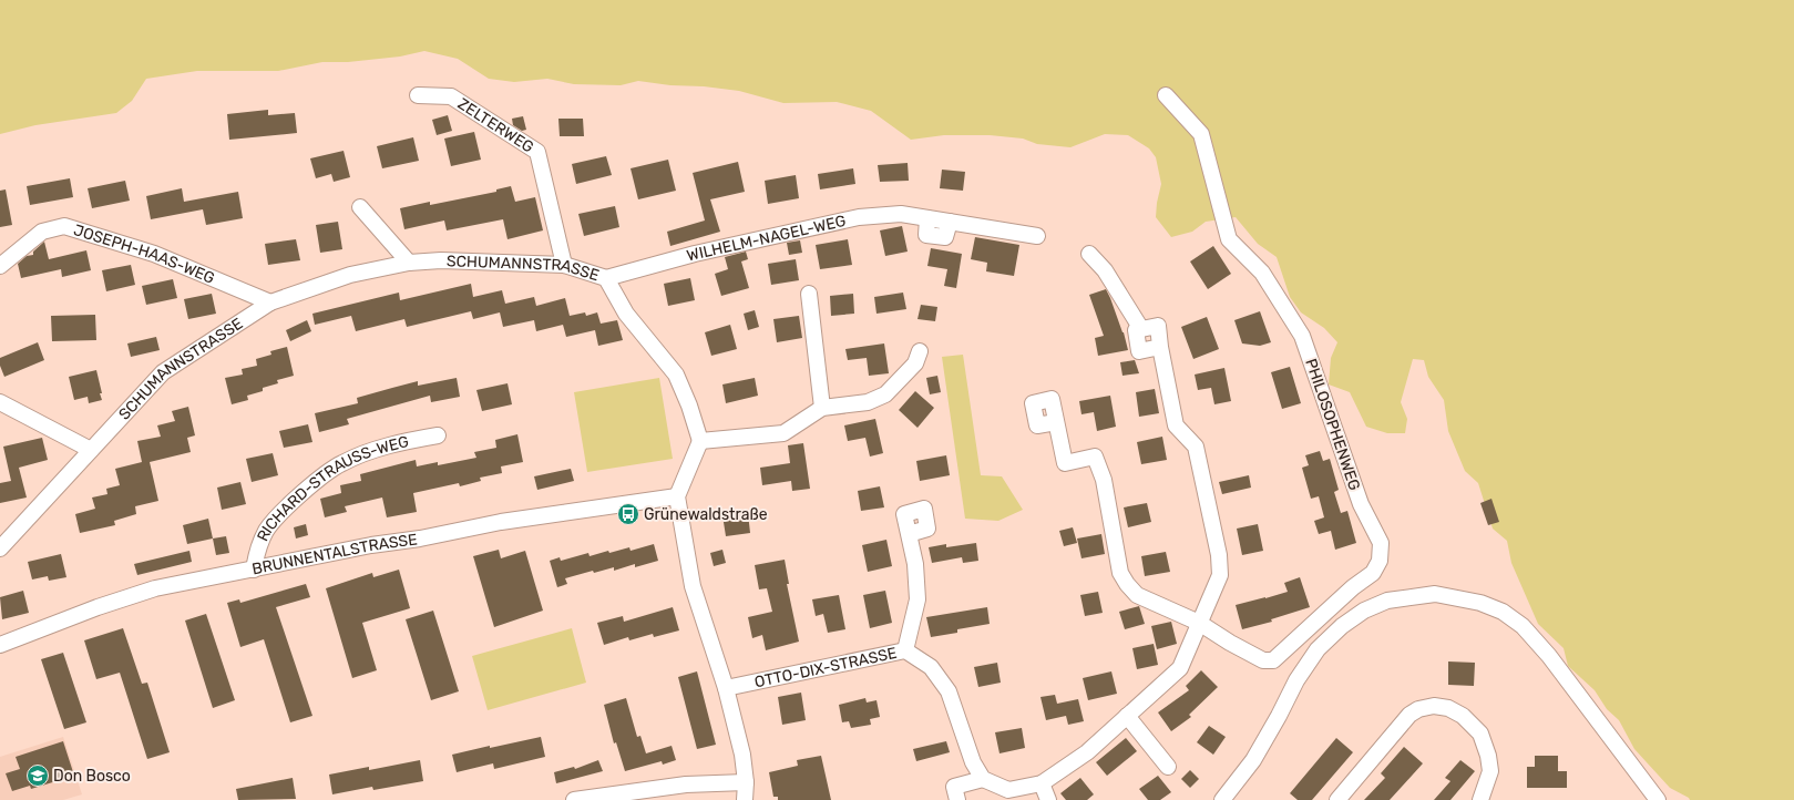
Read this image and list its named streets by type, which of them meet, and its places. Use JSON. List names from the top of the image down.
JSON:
{
  "streets": {
    "street": [
      "ZELTERWEG",
      "WILHELM-NAGEL-WEG",
      "JOSEPH-HAAS-WEG",
      "SCHUMANNSTRASSE",
      "PHILOSOPHENWEG",
      "RICHARD-STRAUSS-WEG",
      "BRUNNENTALSTRASSE",
      "OTTO-DIX-STRASSE"
    ]
  },
  "crossings": [
    ["ZELTERWEG", "SCHUMANNSTRASSE"],
    ["WILHELM-NAGEL-WEG", "SCHUMANNSTRASSE"],
    ["JOSEPH-HAAS-WEG", "SCHUMANNSTRASSE"],
    ["RICHARD-STRAUSS-WEG", "BRUNNENTALSTRASSE"]
  ],
  "places": {
    "bus stop": ["Grünewaldstraße"],
    "school or university": ["Don Bosco"]
  }
}
